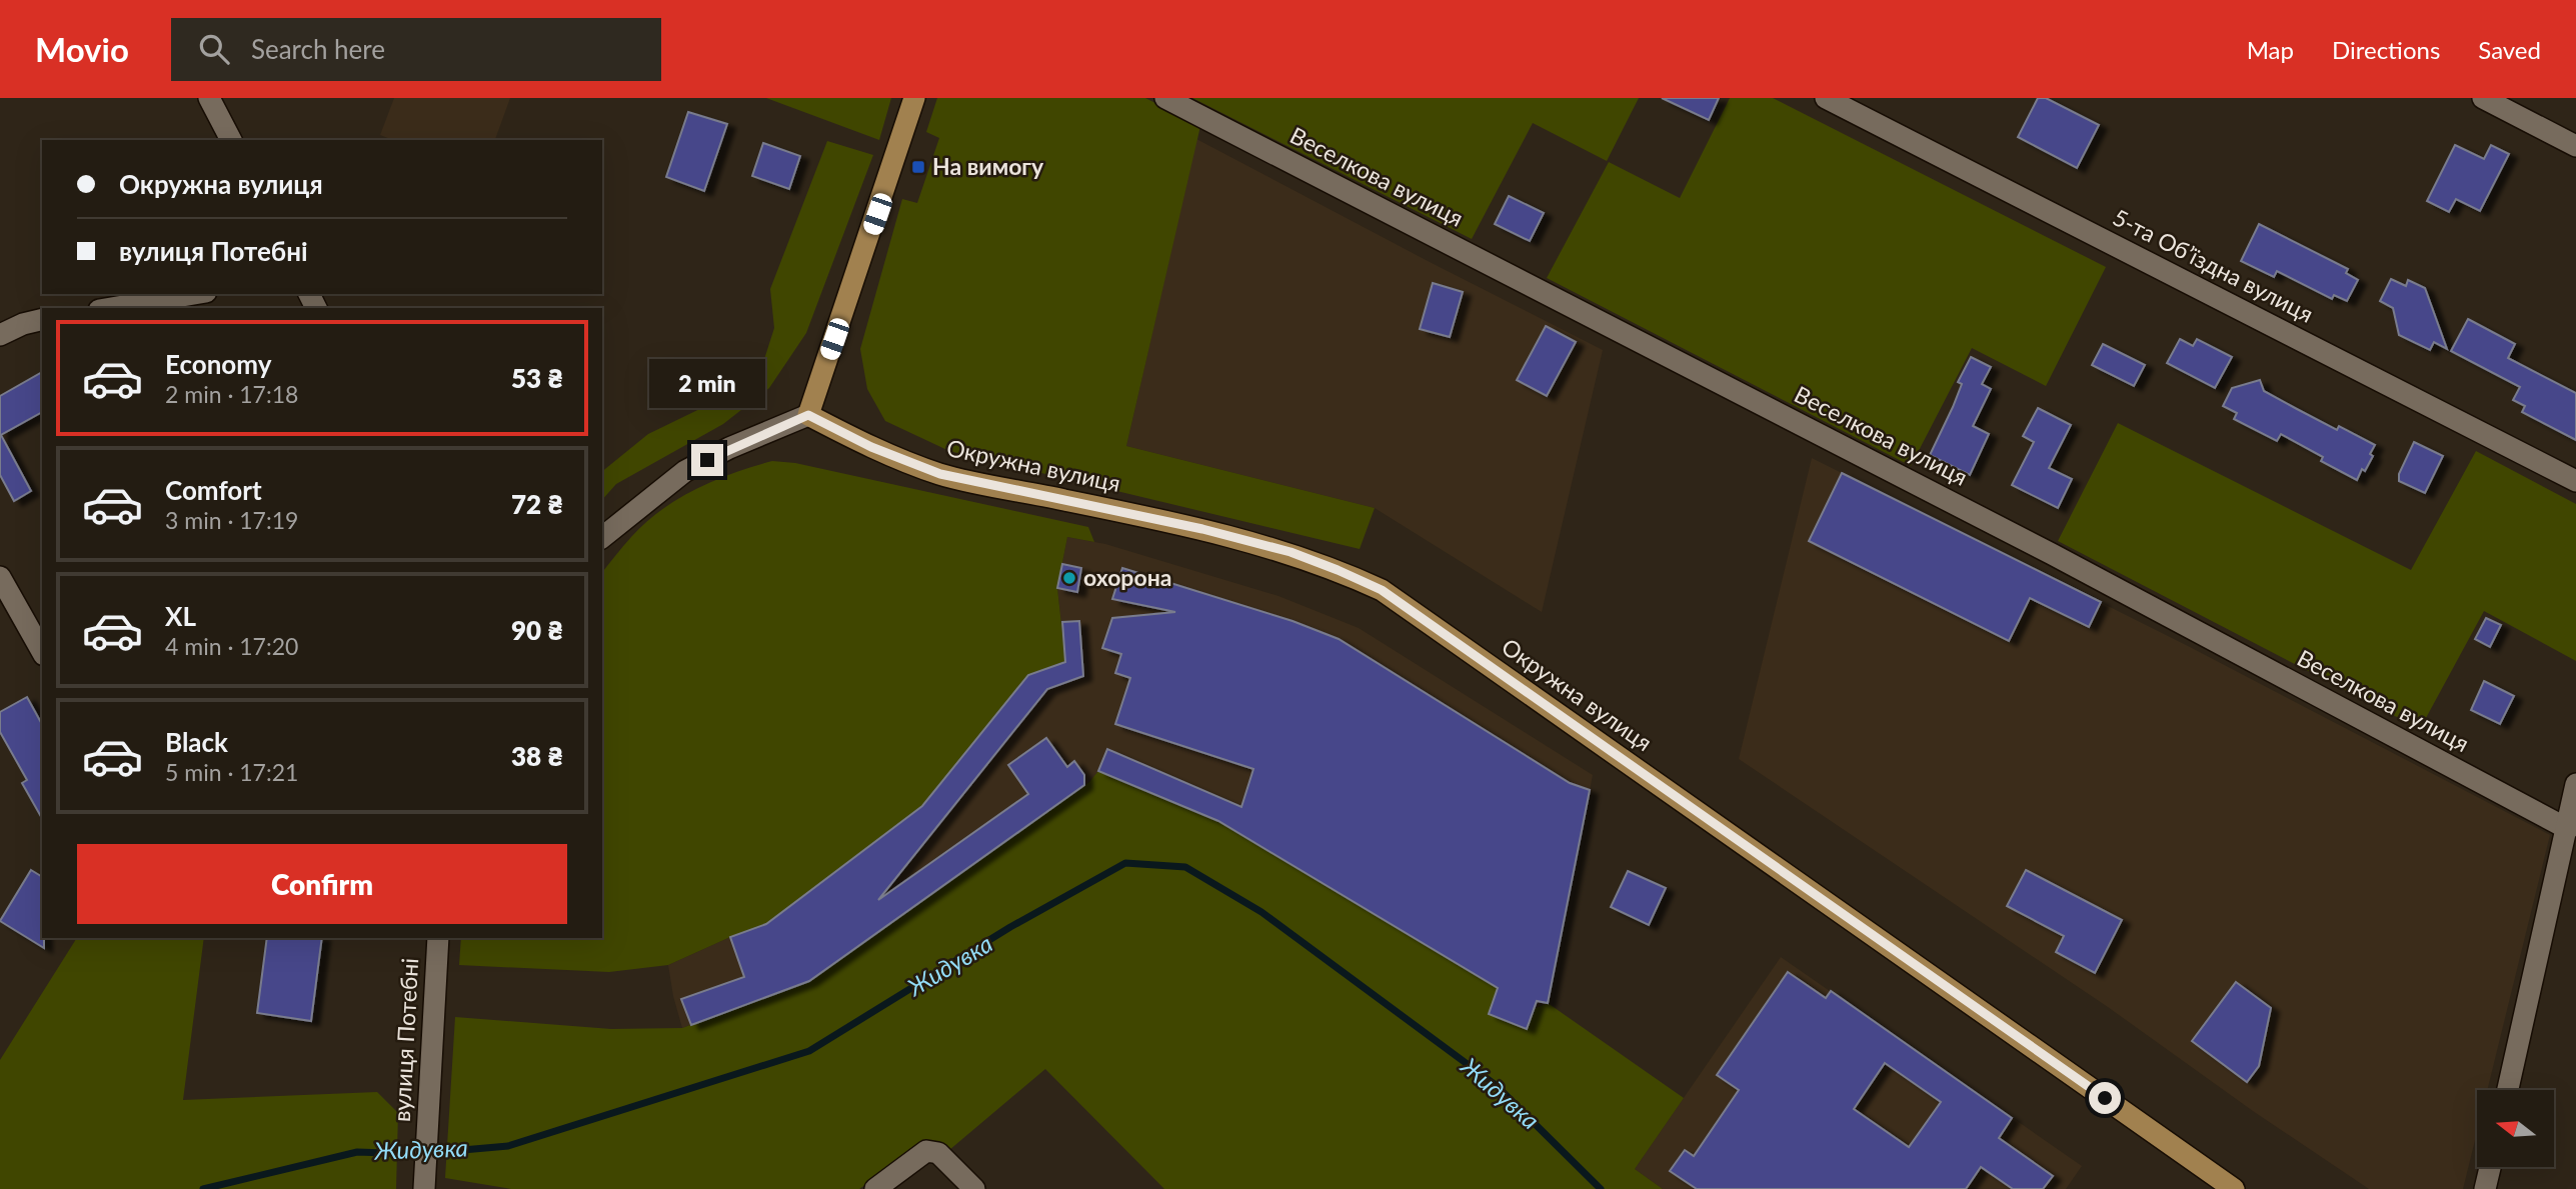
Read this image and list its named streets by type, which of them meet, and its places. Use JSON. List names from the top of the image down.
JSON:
{
  "streets": {
    "main road": ["Окружна вулиця"],
    "street": ["Веселкова вулиця", "5-та Обʼїздна вулиця", "вулиця Потебні"]
  },
  "water": ["Жидувка"],
  "places": {
    "transit": ["На вимогу"],
    "other": ["охорона"]
  },
  "north": "left",
  "page": {
    "header": "Movio",
    "search": "Search here",
    "nav": ["Map", "Directions", "Saved"],
    "banner": ["Окружна вулиця", "вулиця Потебні"],
    "list": [
      {
        "name": "Economy",
        "note": "2 min · 17:18",
        "value": "53 ₴"
      },
      {
        "name": "Comfort",
        "note": "3 min · 17:19",
        "value": "72 ₴"
      },
      {
        "name": "XL",
        "note": "4 min · 17:20",
        "value": "90 ₴"
      },
      {
        "name": "Black",
        "note": "5 min · 17:21",
        "value": "38 ₴"
      }
    ],
    "bubble": "2 min",
    "buttons": "Confirm"
  }
}
